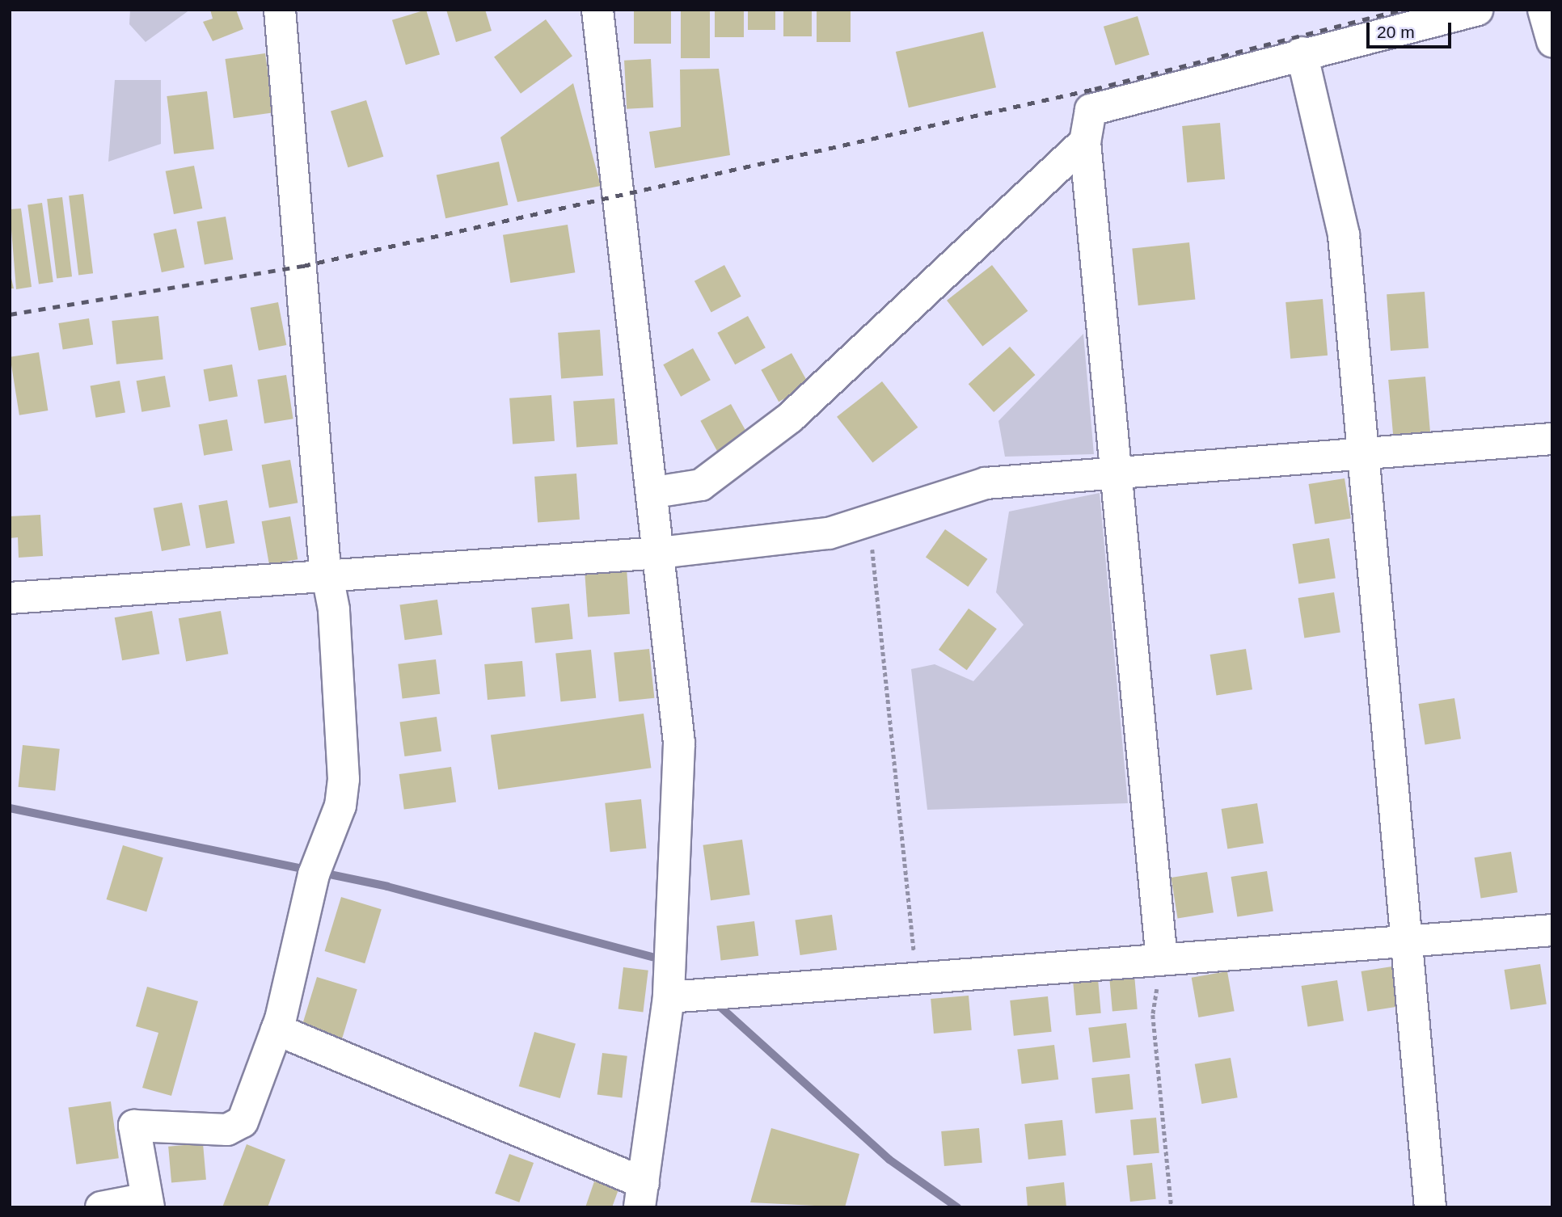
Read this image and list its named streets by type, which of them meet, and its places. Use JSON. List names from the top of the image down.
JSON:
{
  "scale_bar": "20 m"
}
